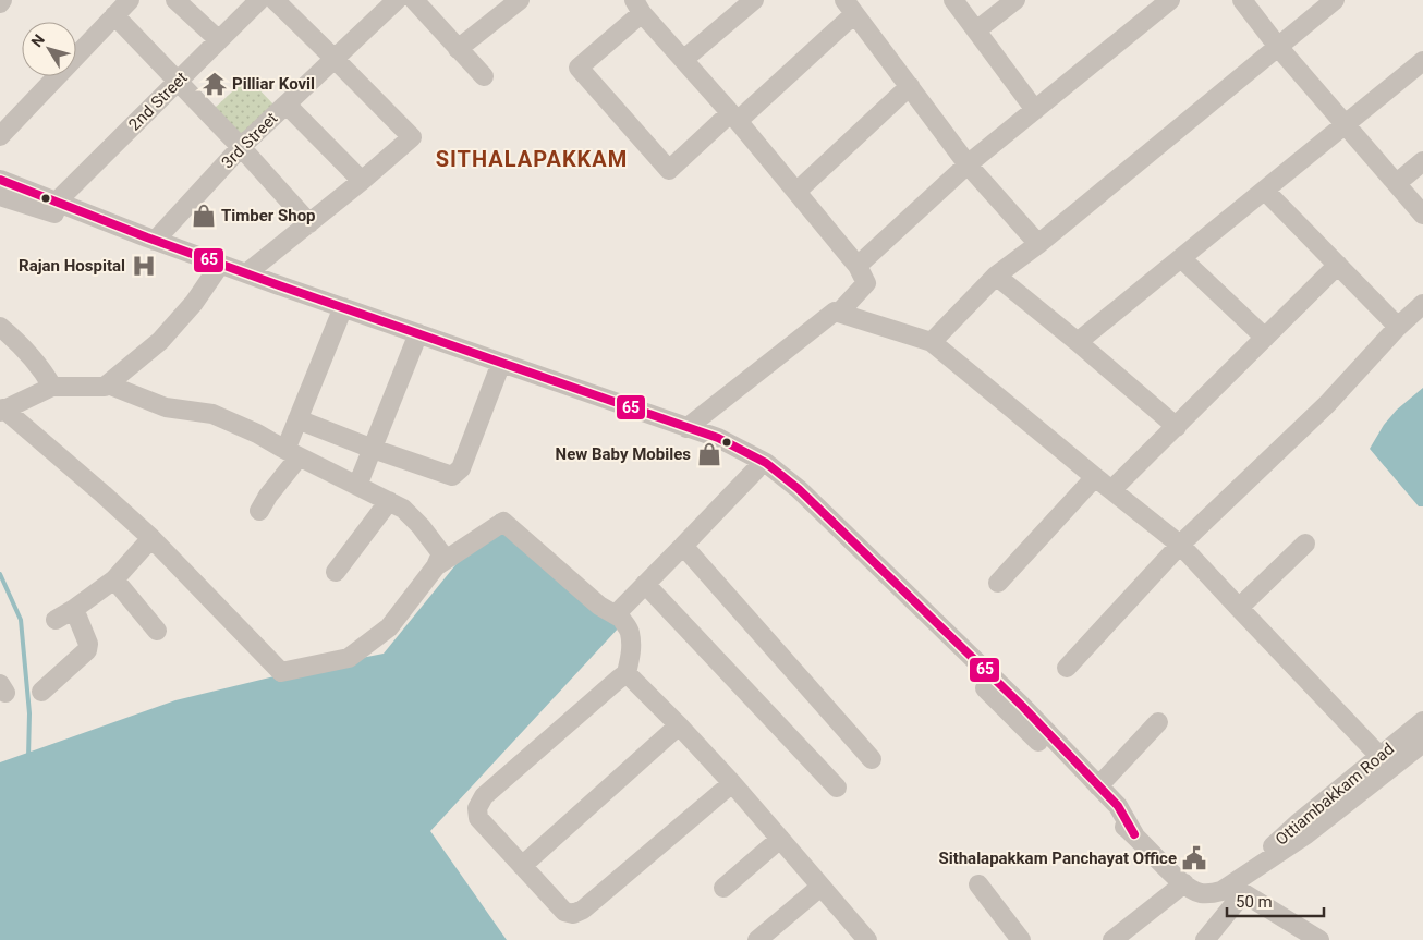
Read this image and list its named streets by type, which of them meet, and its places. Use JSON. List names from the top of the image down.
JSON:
{
  "streets": {
    "street": ["2nd Street", "3rd Street", "Ottiambakkam Road"]
  },
  "crossings": [
    ["2nd Street", "Ottiambakkam Road"],
    ["3rd Street", "Ottiambakkam Road"]
  ],
  "districts": ["SITHALAPAKKAM"],
  "places": {
    "temple": ["Pilliar Kovil"],
    "shop": ["Timber Shop", "New Baby Mobiles"],
    "hospital": ["Rajan Hospital"],
    "public building": ["Sithalapakkam Panchayat Office"]
  },
  "lines": ["transit line 65"],
  "scale_bar": "50 m",
  "north": "top left"
}
